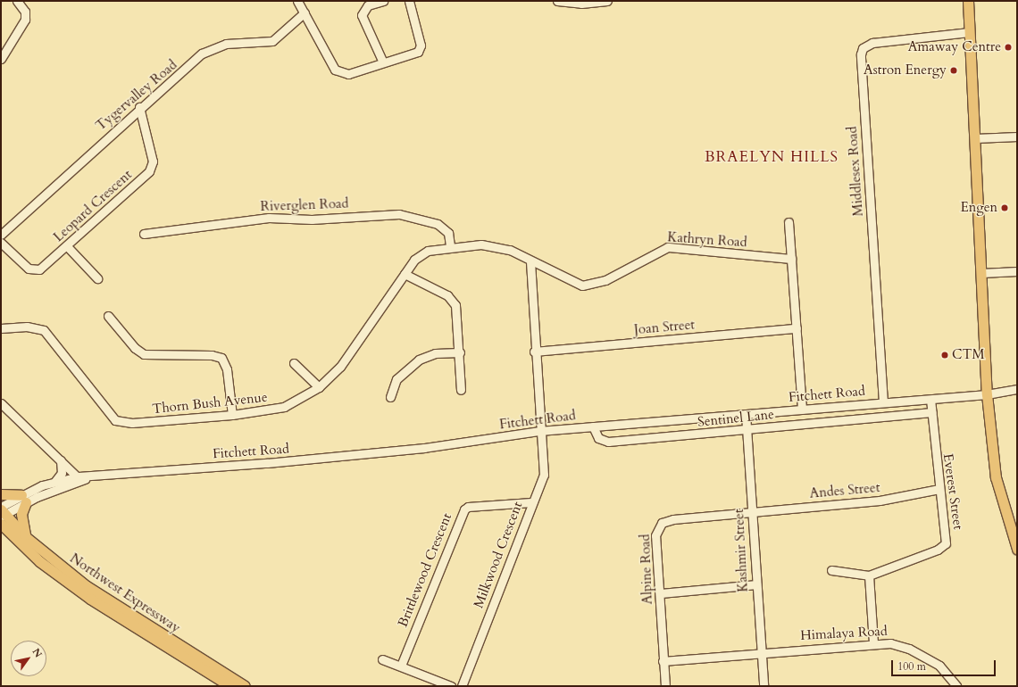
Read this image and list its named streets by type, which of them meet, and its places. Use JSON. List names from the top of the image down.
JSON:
{
  "streets": {
    "main road": ["Northwest Expressway"],
    "street": [
      "Tygervalley Road",
      "Middlesex Road",
      "Riverglen Road",
      "Leopard Crescent",
      "Kathryn Road",
      "Joan Street",
      "Fitchett Road",
      "Thorn Bush Avenue",
      "Sentinel Lane",
      "Andes Street",
      "Everest Street",
      "Kashmir Street",
      "Milkwood Crescent",
      "Alpine Road",
      "Brittlewood Crescent",
      "Himalaya Road"
    ]
  },
  "crossings": [
    ["Tygervalley Road", "Leopard Crescent"],
    ["Middlesex Road", "Fitchett Road"],
    ["Riverglen Road", "Kathryn Road"],
    ["Riverglen Road", "Thorn Bush Avenue"],
    ["Kathryn Road", "Thorn Bush Avenue"],
    ["Kathryn Road", "Milkwood Crescent"],
    ["Joan Street", "Milkwood Crescent"],
    ["Fitchett Road", "Sentinel Lane"],
    ["Fitchett Road", "Everest Street"],
    ["Fitchett Road", "Kashmir Street"],
    ["Fitchett Road", "Milkwood Crescent"],
    ["Fitchett Road", "Northwest Expressway"],
    ["Sentinel Lane", "Everest Street"],
    ["Sentinel Lane", "Kashmir Street"],
    ["Andes Street", "Everest Street"],
    ["Andes Street", "Kashmir Street"],
    ["Andes Street", "Alpine Road"],
    ["Kashmir Street", "Alpine Road"],
    ["Kashmir Street", "Himalaya Road"],
    ["Milkwood Crescent", "Brittlewood Crescent"],
    ["Alpine Road", "Himalaya Road"]
  ],
  "districts": ["BRAELYN HILLS"],
  "places": [
    "Amaway Centre",
    "Astron Energy",
    "Engen",
    "CTM"
  ],
  "scale_bar": "100 m",
  "north": "top right"
}
